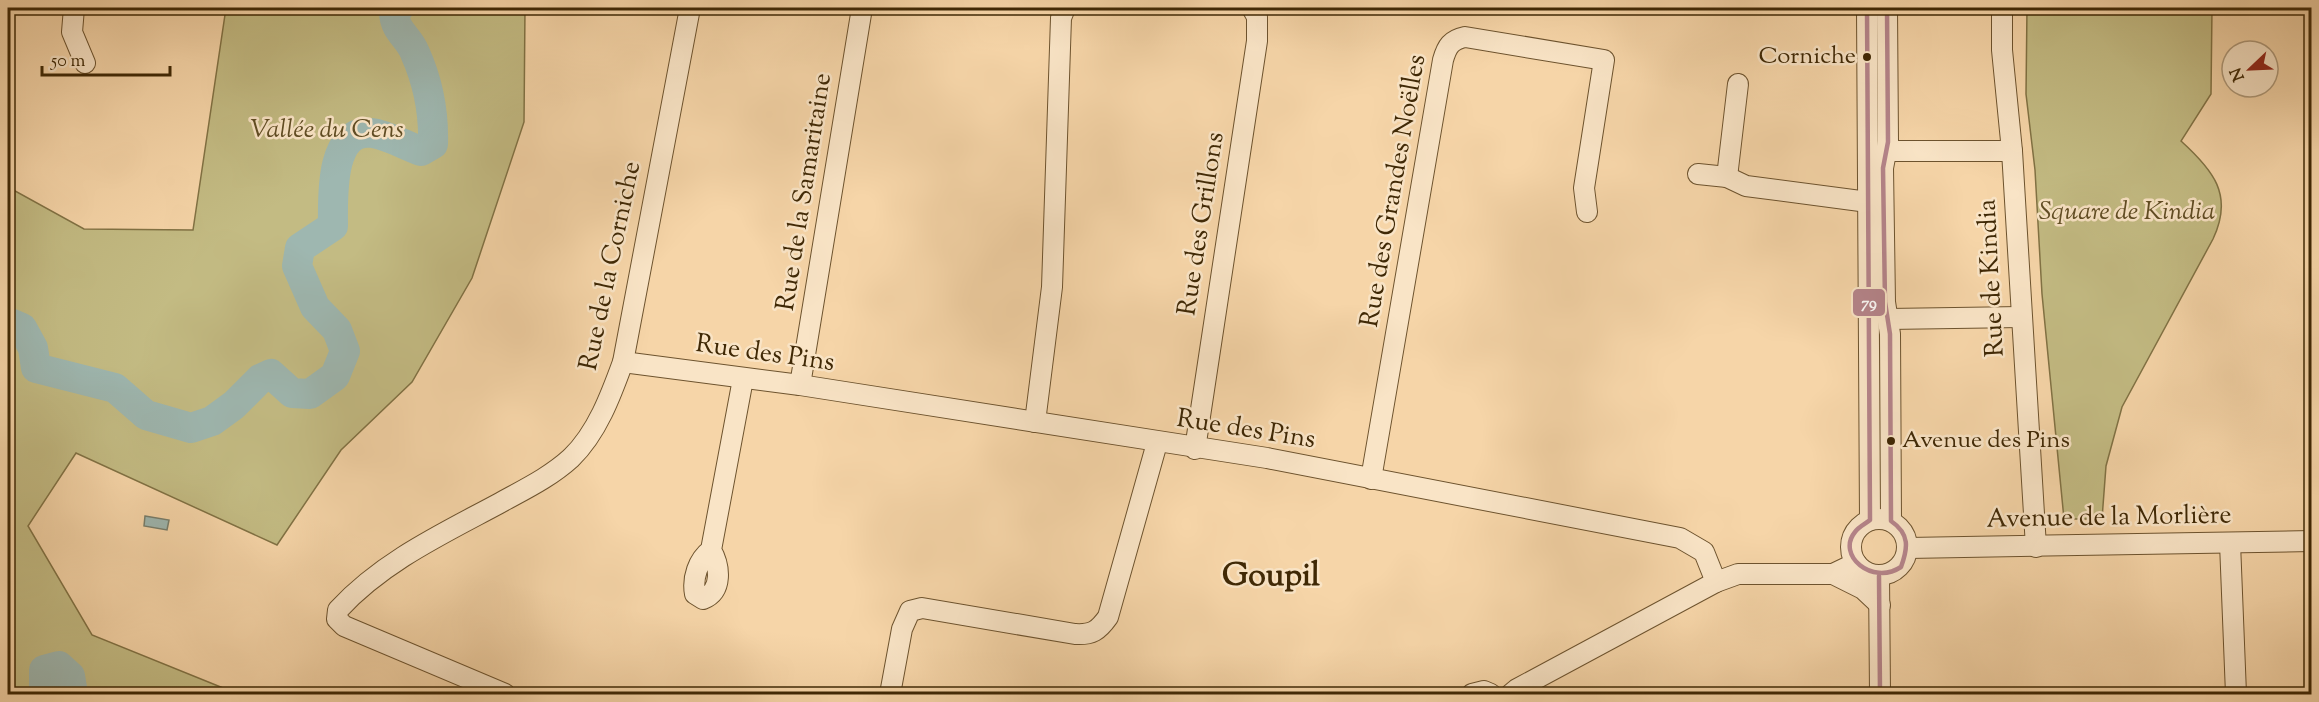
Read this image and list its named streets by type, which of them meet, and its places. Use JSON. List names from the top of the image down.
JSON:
{
  "streets": {
    "street": [
      "Rue des Grandes Noëlles",
      "Rue de la Samaritaine",
      "Rue des Grillons",
      "Rue de la Corniche",
      "Rue de Kindia",
      "Rue des Pins",
      "Avenue de la Morlière"
    ]
  },
  "crossings": [
    ["Rue des Grandes Noëlles", "Rue des Pins"],
    ["Rue de la Samaritaine", "Rue des Pins"],
    ["Rue des Grillons", "Rue des Pins"],
    ["Rue de la Corniche", "Rue des Pins"],
    ["Rue de Kindia", "Avenue de la Morlière"]
  ],
  "districts": ["Goupil"],
  "parks": ["Vallée du Cens", "Square de Kindia"],
  "places": ["Corniche", "Avenue des Pins"],
  "lines": ["transit line 79"],
  "scale_bar": "50 m",
  "north": "bottom left"
}
